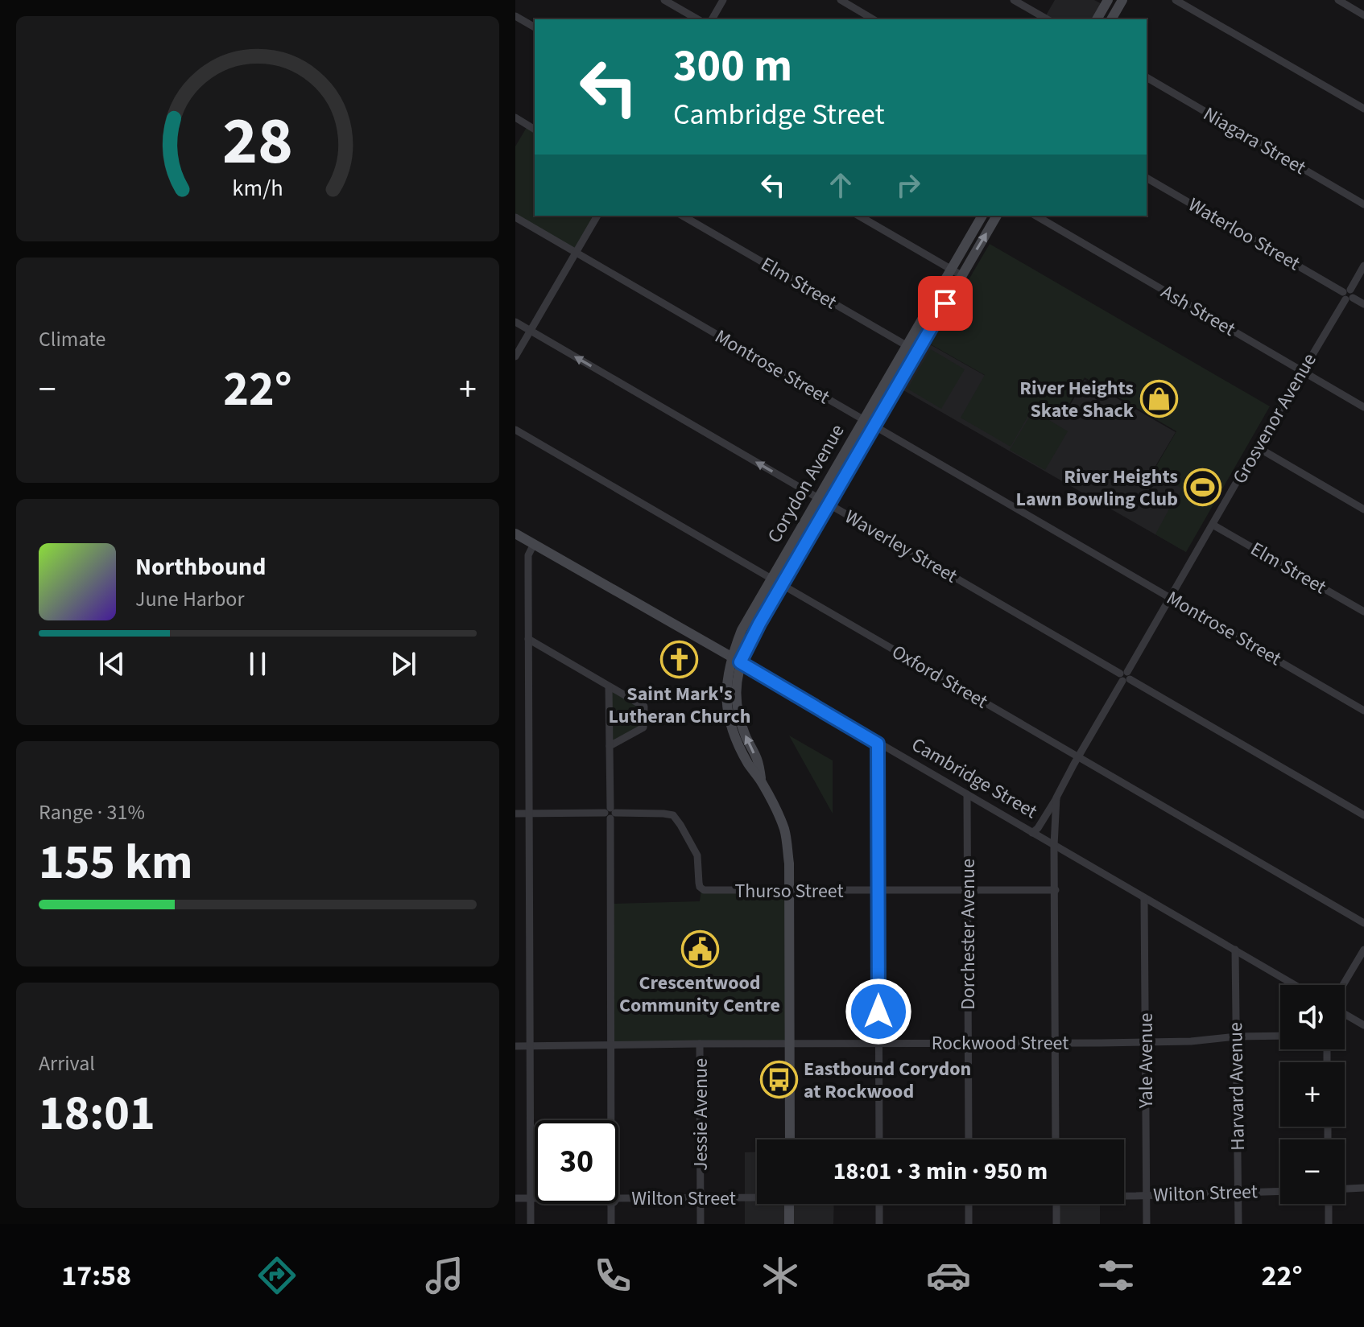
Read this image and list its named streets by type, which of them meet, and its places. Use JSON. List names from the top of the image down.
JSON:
{
  "streets": {
    "main road": ["Corydon Avenue", "Cambridge Street"],
    "street": [
      "Niagara Street",
      "Waterloo Street",
      "Elm Street",
      "Ash Street",
      "Montrose Street",
      "Grosvenor Avenue",
      "Waverley Street",
      "Oxford Street",
      "Thurso Street",
      "Dorchester Avenue",
      "Rockwood Street",
      "Yale Avenue",
      "Harvard Avenue",
      "Jessie Avenue",
      "Wilton Street"
    ]
  },
  "crossings": [
    ["Waterloo Street", "Grosvenor Avenue"],
    ["Elm Street", "Grosvenor Avenue"],
    ["Elm Street", "Corydon Avenue"],
    ["Ash Street", "Grosvenor Avenue"],
    ["Montrose Street", "Grosvenor Avenue"],
    ["Montrose Street", "Corydon Avenue"],
    ["Grosvenor Avenue", "Waverley Street"],
    ["Grosvenor Avenue", "Oxford Street"],
    ["Grosvenor Avenue", "Cambridge Street"],
    ["Grosvenor Avenue", "Thurso Street"],
    ["Grosvenor Avenue", "Rockwood Street"],
    ["Corydon Avenue", "Waverley Street"],
    ["Corydon Avenue", "Oxford Street"],
    ["Corydon Avenue", "Cambridge Street"],
    ["Corydon Avenue", "Thurso Street"],
    ["Corydon Avenue", "Rockwood Street"],
    ["Cambridge Street", "Dorchester Avenue"],
    ["Cambridge Street", "Yale Avenue"],
    ["Cambridge Street", "Harvard Avenue"],
    ["Thurso Street", "Dorchester Avenue"],
    ["Dorchester Avenue", "Rockwood Street"],
    ["Rockwood Street", "Yale Avenue"],
    ["Rockwood Street", "Harvard Avenue"],
    ["Rockwood Street", "Jessie Avenue"],
    ["Yale Avenue", "Wilton Street"],
    ["Harvard Avenue", "Wilton Street"],
    ["Jessie Avenue", "Wilton Street"]
  ],
  "places": {
    "shop": ["River Heights Skate Shack"],
    "sports": ["River Heights Lawn Bowling Club"],
    "church": ["Saint Mark's Lutheran Church"],
    "public building": ["Crescentwood Community Centre"],
    "bus stop": ["Eastbound Corydon at Rockwood"]
  },
  "page": {
    "turn": ["300 m", "Cambridge Street"],
    "tile": [
      "Climate",
      ["Range · 31%", "155 km"],
      ["Arrival", "18:01"]
    ],
    "heat": ["−", "22°", "+"],
    "song": ["Northbound", "June Harbor"],
    "map_buttons": ["+", "−"],
    "limit": "30",
    "trip": "18:01 · 3 min · 950 m",
    "tabs": ["17:58", "22°"],
    "gauge": ["28", "km/h"]
  }
}
